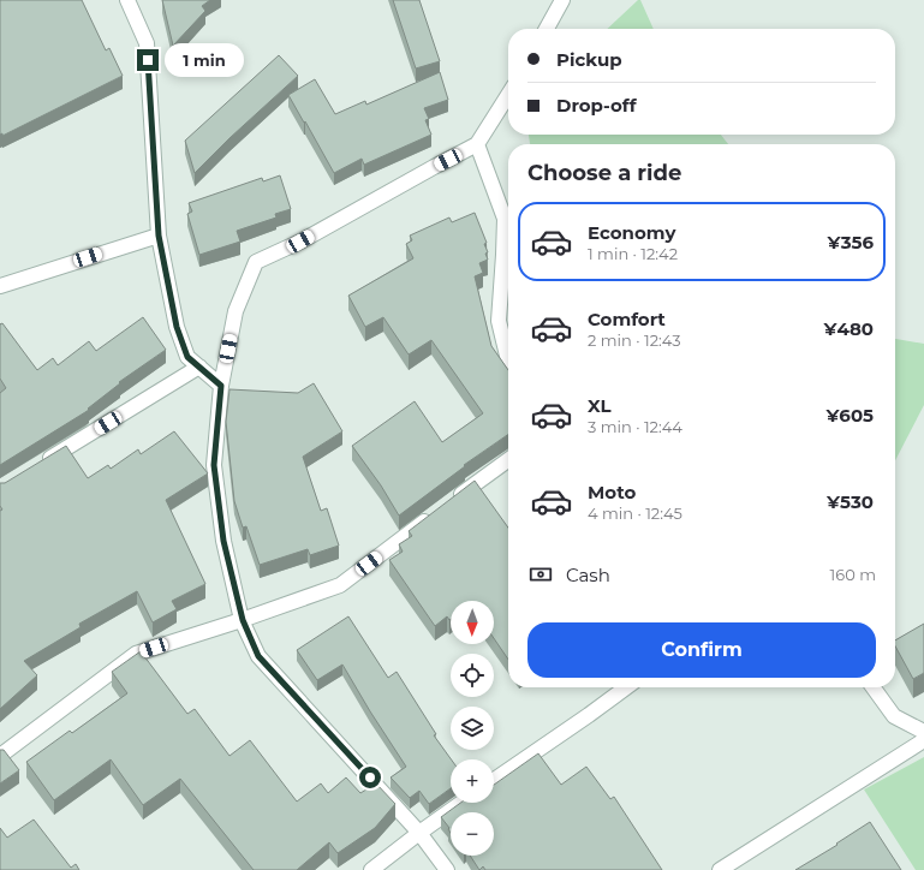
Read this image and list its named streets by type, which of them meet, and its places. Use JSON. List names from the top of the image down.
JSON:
{
  "north": "bottom",
  "page": {
    "banner": ["Pickup", "Drop-off"],
    "bubble": "1 min",
    "heading": "Choose a ride",
    "list": [
      {
        "name": "Economy",
        "note": "1 min · 12:42",
        "value": "¥356"
      },
      {
        "name": "Comfort",
        "note": "2 min · 12:43",
        "value": "¥480"
      },
      {
        "name": "XL",
        "note": "3 min · 12:44",
        "value": "¥605"
      },
      {
        "name": "Moto",
        "note": "4 min · 12:45",
        "value": "¥530"
      }
    ],
    "pay": ["Cash", "160 m"],
    "map_buttons": ["+", "−"],
    "buttons": "Confirm"
  }
}
